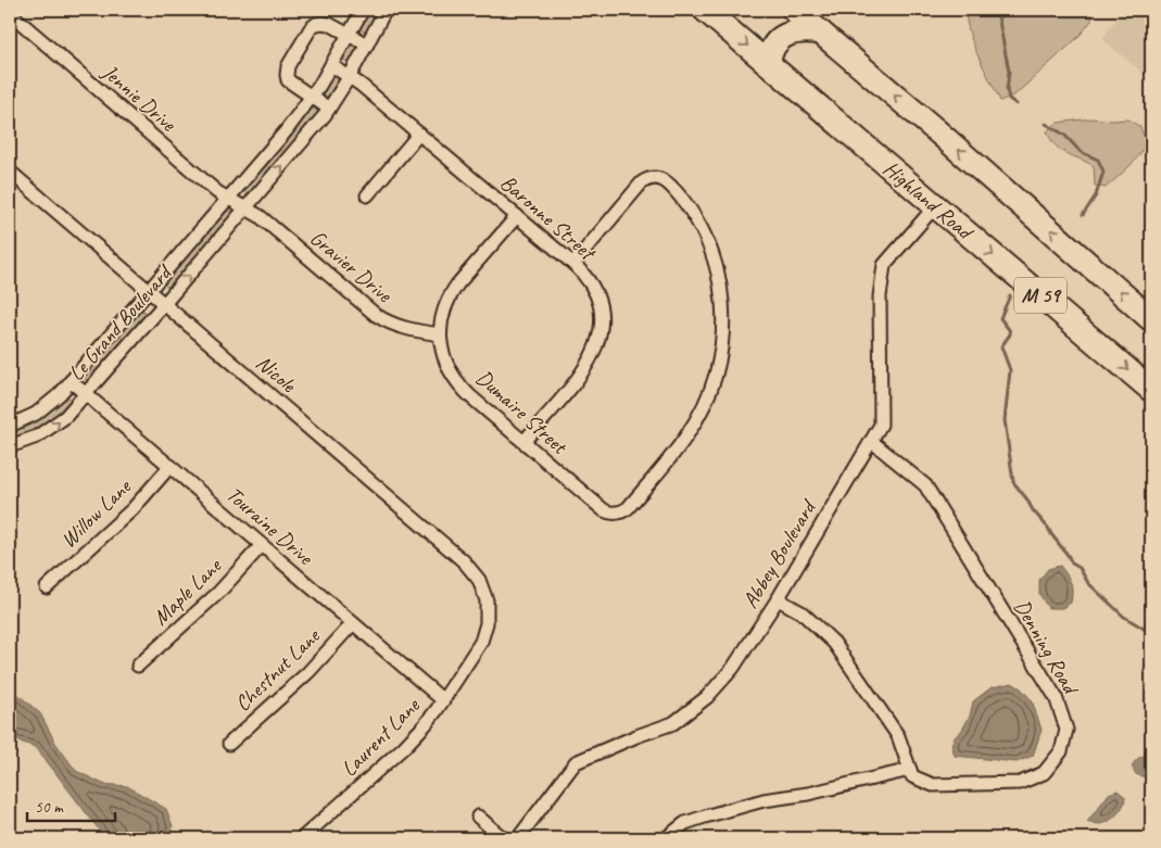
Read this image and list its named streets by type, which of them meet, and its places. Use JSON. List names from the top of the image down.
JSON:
{
  "streets": {
    "highway": ["Highland Road", "M 59"],
    "street": [
      "Jennie Drive",
      "Baronne Street",
      "Gravier Drive",
      "Le Grand Boulevard",
      "Nicole",
      "Dumaire Street",
      "Willow Lane",
      "Touraine Drive",
      "Abbey Boulevard",
      "Maple Lane",
      "Denning Road",
      "Chestnut Lane",
      "Laurent Lane"
    ]
  },
  "crossings": [
    ["Jennie Drive", "Gravier Drive"],
    ["Jennie Drive", "Le Grand Boulevard"],
    ["Highland Road", "Abbey Boulevard"],
    ["Baronne Street", "Gravier Drive"],
    ["Baronne Street", "Le Grand Boulevard"],
    ["Baronne Street", "Dumaire Street"],
    ["Gravier Drive", "Le Grand Boulevard"],
    ["Gravier Drive", "Dumaire Street"],
    ["Le Grand Boulevard", "Nicole"],
    ["Le Grand Boulevard", "Touraine Drive"],
    ["Nicole", "Laurent Lane"],
    ["Willow Lane", "Touraine Drive"],
    ["Touraine Drive", "Maple Lane"],
    ["Touraine Drive", "Chestnut Lane"],
    ["Touraine Drive", "Laurent Lane"],
    ["Abbey Boulevard", "Denning Road"]
  ],
  "scale_bar": "50 m"
}
